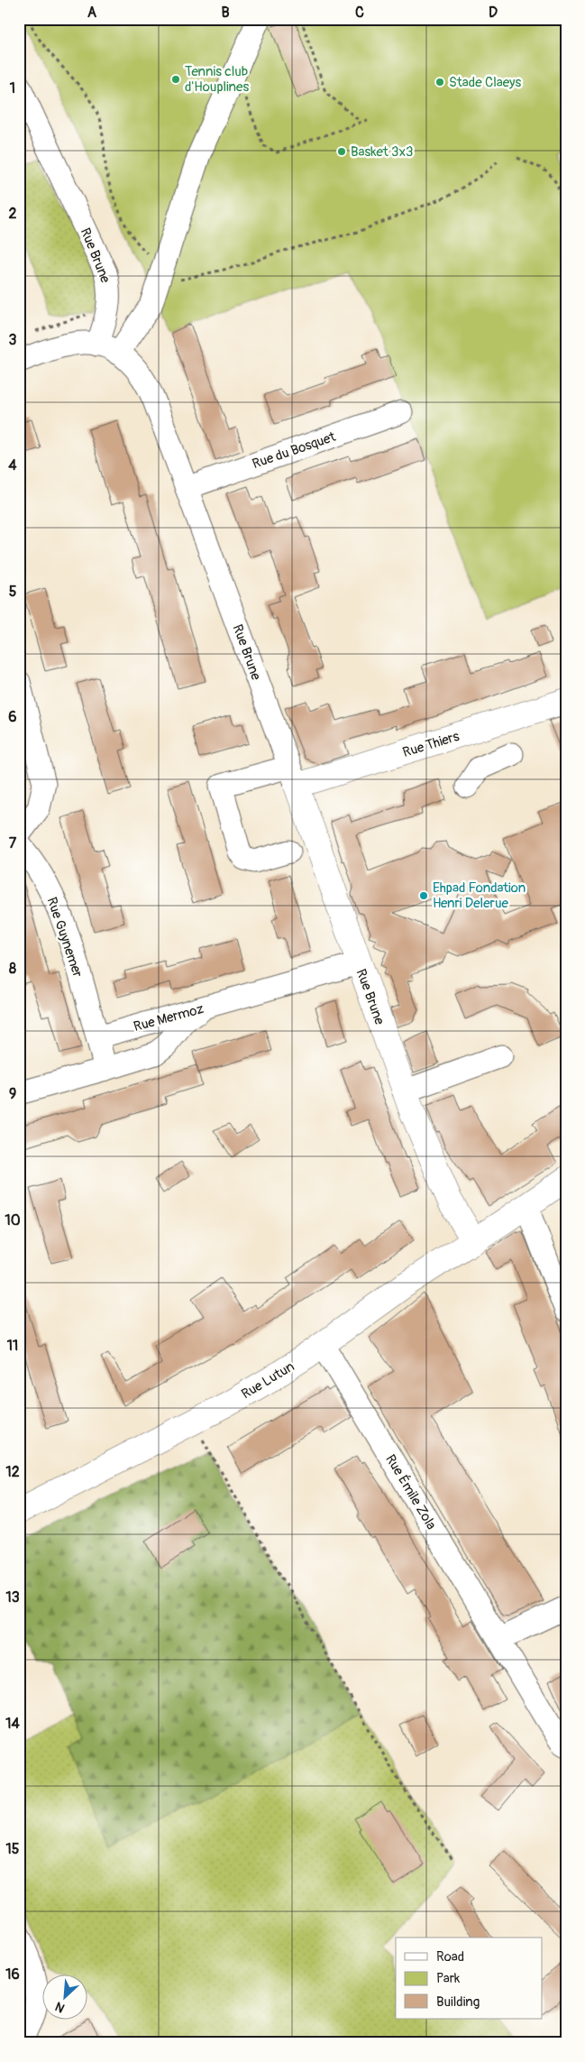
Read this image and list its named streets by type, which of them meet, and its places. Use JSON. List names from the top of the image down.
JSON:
{
  "streets": {
    "main road": ["Rue Brune", "Rue Thiers", "Rue Lutun"],
    "street": [
      "Rue du Bosquet",
      "Rue Guynemer",
      "Rue Mermoz",
      "Rue Émile Zola"
    ]
  },
  "crossings": [
    ["Rue Brune", "Rue du Bosquet"],
    ["Rue Brune", "Rue Thiers"],
    ["Rue Brune", "Rue Mermoz"],
    ["Rue Brune", "Rue Lutun"],
    ["Rue Guynemer", "Rue Mermoz"],
    ["Rue Lutun", "Rue Émile Zola"]
  ],
  "places": [
    "Tennis club d'Houplines",
    "Stade Claeys",
    "Basket 3x3",
    "Ehpad Fondation Henri Delerue"
  ],
  "legend": ["Road", "Park", "Building"],
  "north": "bottom left",
  "grid": {
    "columns": [
      "A",
      "B",
      "C",
      "D"
    ],
    "rows": [
      "1",
      "2",
      "3",
      "4",
      "5",
      "6",
      "7",
      "8",
      "9",
      "10",
      "11",
      "12",
      "13",
      "14",
      "15",
      "16"
    ]
  }
}
